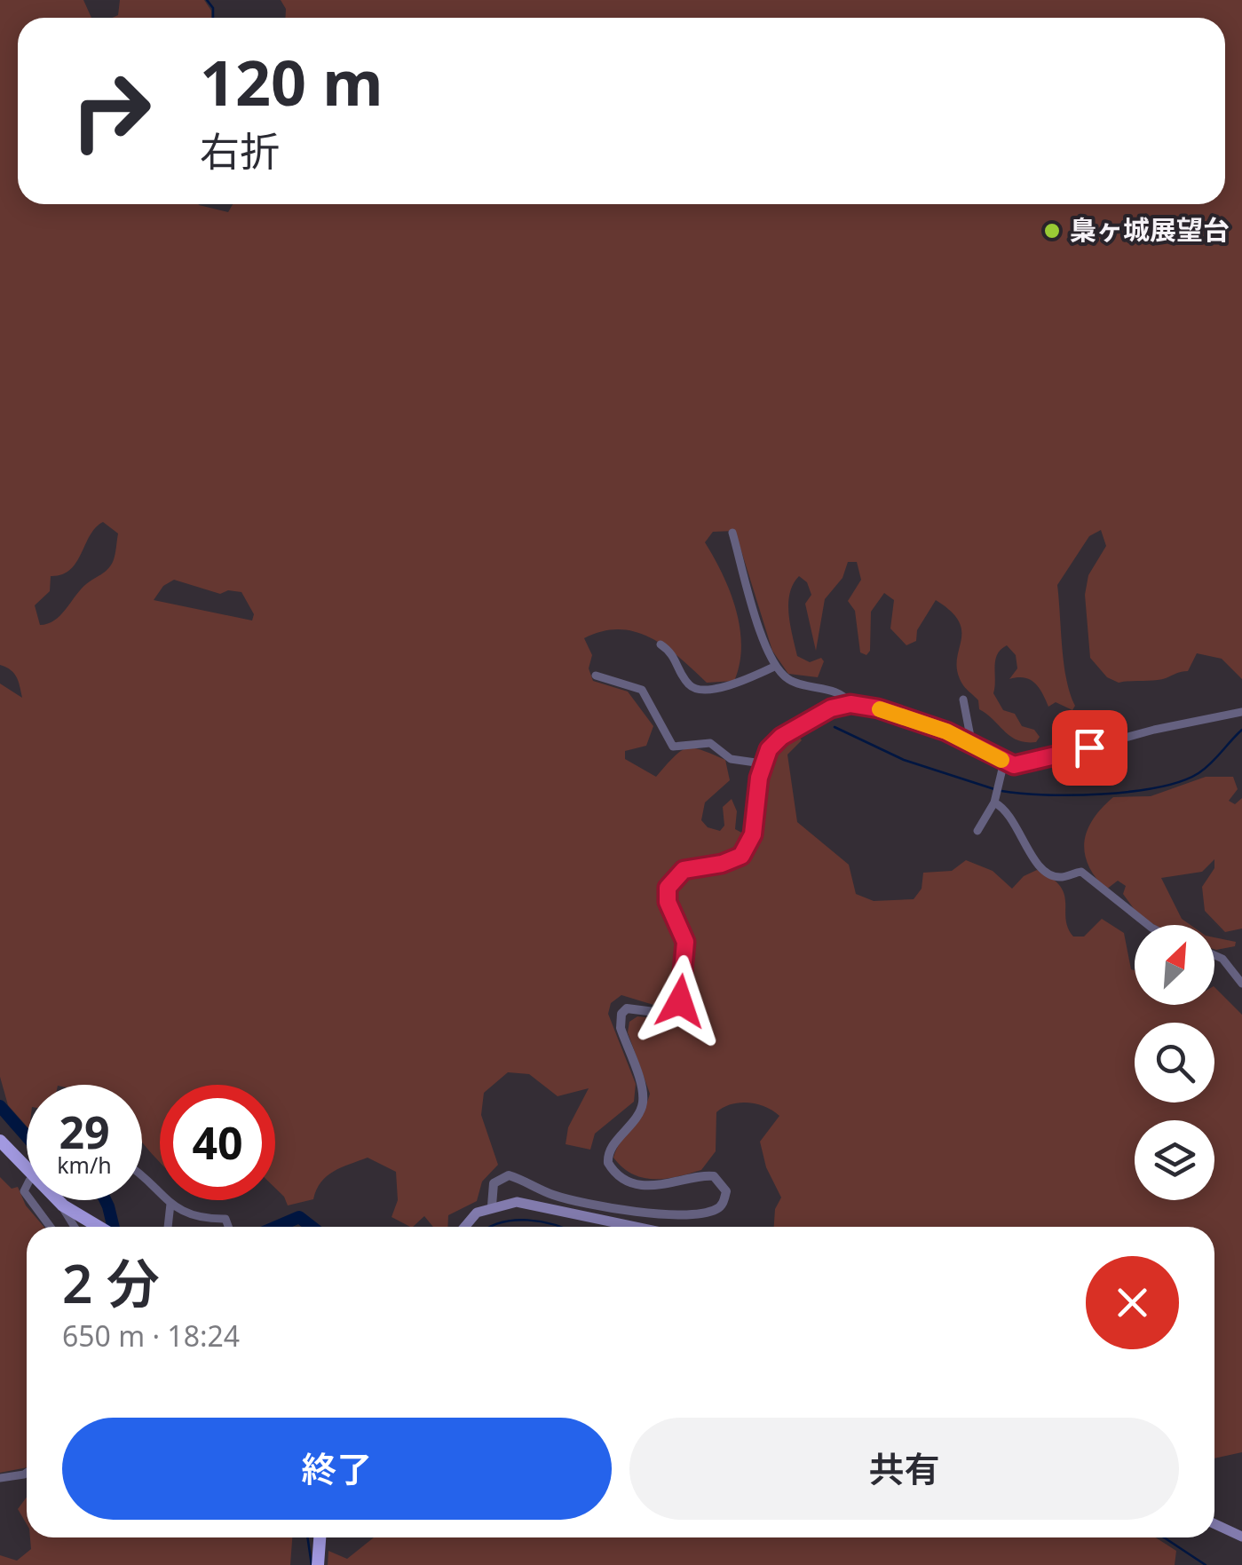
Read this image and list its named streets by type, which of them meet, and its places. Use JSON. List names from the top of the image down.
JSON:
{
  "places": ["梟ヶ城展望台"],
  "north": "top right",
  "page": {
    "turn": ["120 m", "右折"],
    "speed": "29 km/h",
    "limit": "40",
    "heading": ["2 分", "650 m · 18:24"],
    "buttons": ["終了", "共有"]
  }
}
